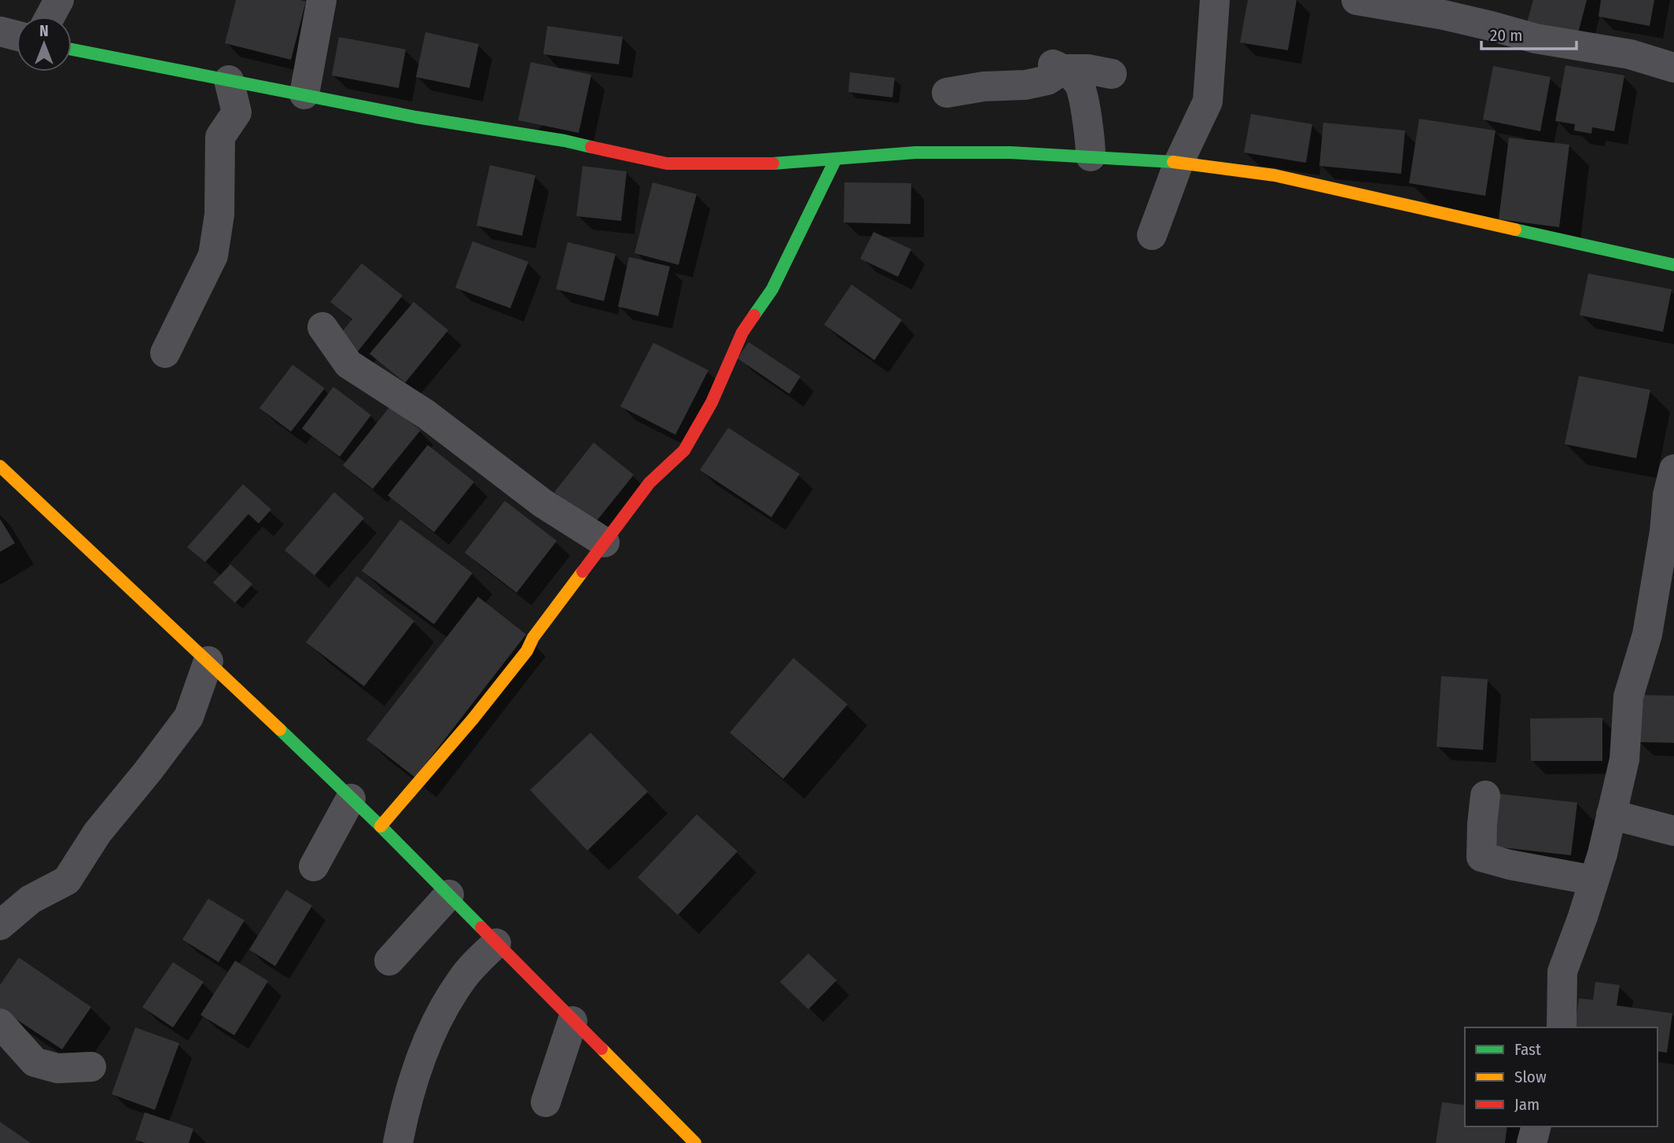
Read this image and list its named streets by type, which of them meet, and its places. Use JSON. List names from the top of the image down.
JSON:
{
  "legend": ["Fast", "Slow", "Jam"],
  "scale_bar": "20 m",
  "north": "top"
}
